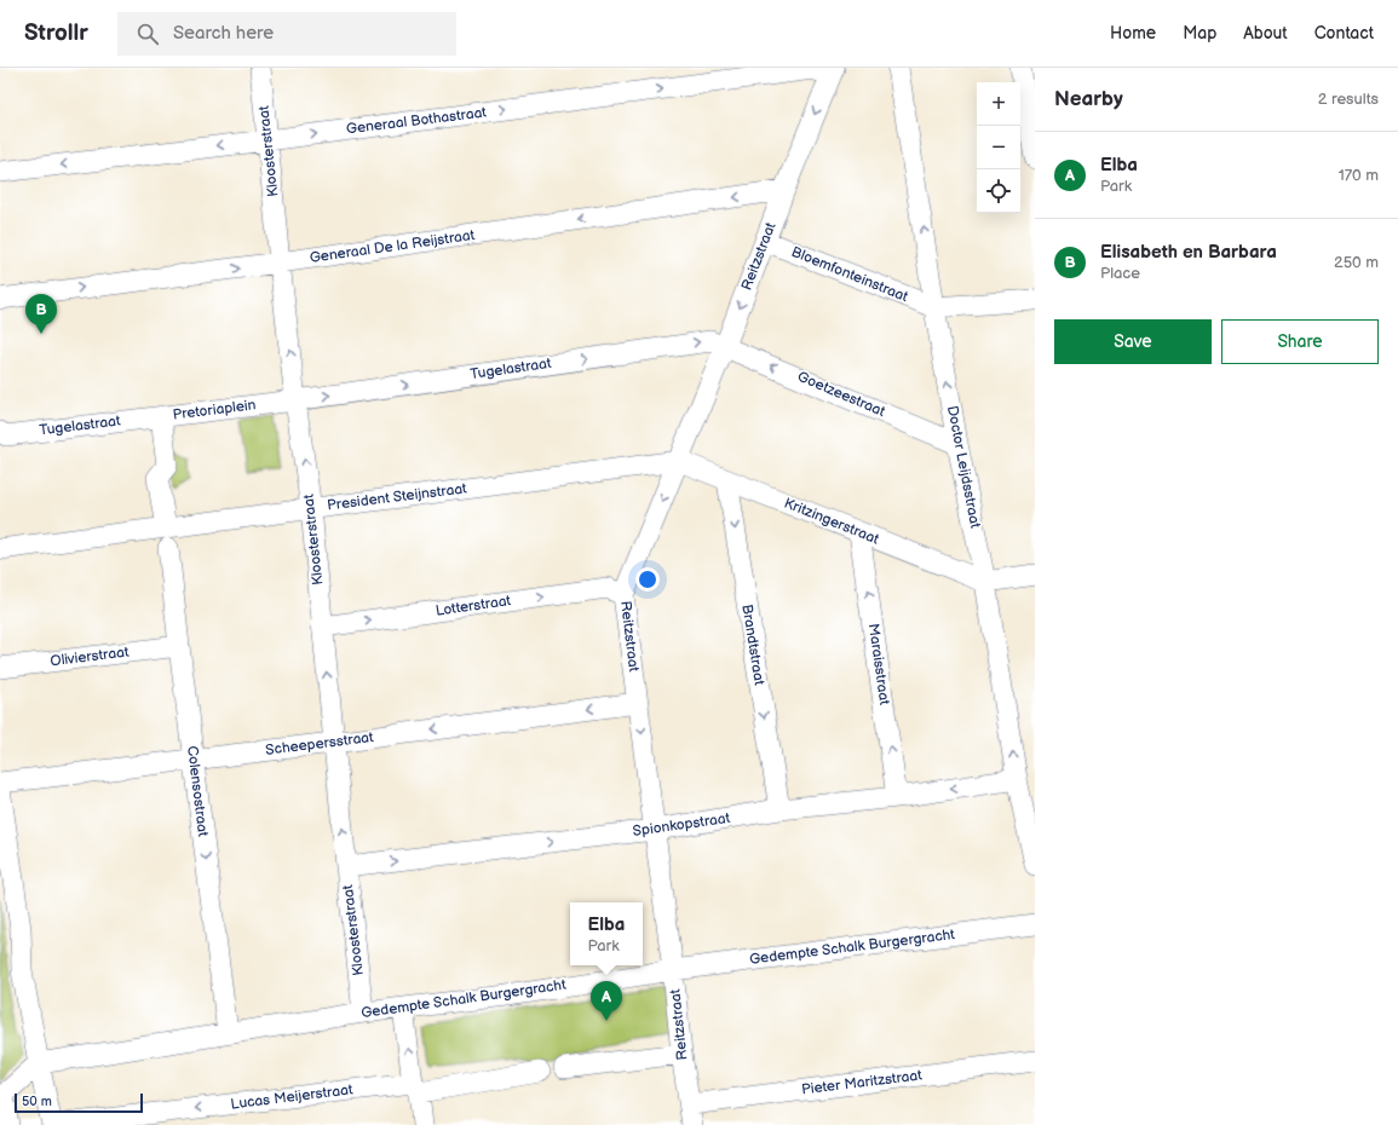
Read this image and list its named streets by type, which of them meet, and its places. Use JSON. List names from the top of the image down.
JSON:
{
  "streets": {
    "street": [
      "Generaal Bothastraat",
      "Kloosterstraat",
      "Generaal De la Reijstraat",
      "Reitzstraat",
      "Bloemfonteinstraat",
      "Tugelastraat",
      "Goetzeestraat",
      "Pretoriaplein",
      "Doctor Leijdsstraat",
      "President Steijnstraat",
      "Kritzingerstraat",
      "Lotterstraat",
      "Brandtstraat",
      "Olivierstraat",
      "Maraisstraat",
      "Scheepersstraat",
      "Colensostraat",
      "Spionkopstraat",
      "Gedempte Schalk Burgergracht",
      "Pieter Maritzstraat",
      "Lucas Meijerstraat"
    ]
  },
  "crossings": [
    ["Generaal Bothastraat", "Kloosterstraat"],
    ["Generaal Bothastraat", "Reitzstraat"],
    ["Kloosterstraat", "Generaal De la Reijstraat"],
    ["Kloosterstraat", "Tugelastraat"],
    ["Kloosterstraat", "Pretoriaplein"],
    ["Kloosterstraat", "President Steijnstraat"],
    ["Kloosterstraat", "Lotterstraat"],
    ["Kloosterstraat", "Scheepersstraat"],
    ["Kloosterstraat", "Spionkopstraat"],
    ["Kloosterstraat", "Gedempte Schalk Burgergracht"],
    ["Generaal De la Reijstraat", "Reitzstraat"],
    ["Reitzstraat", "Bloemfonteinstraat"],
    ["Reitzstraat", "Tugelastraat"],
    ["Reitzstraat", "Goetzeestraat"],
    ["Reitzstraat", "President Steijnstraat"],
    ["Reitzstraat", "Kritzingerstraat"],
    ["Reitzstraat", "Lotterstraat"],
    ["Reitzstraat", "Scheepersstraat"],
    ["Reitzstraat", "Spionkopstraat"],
    ["Reitzstraat", "Gedempte Schalk Burgergracht"],
    ["Reitzstraat", "Pieter Maritzstraat"],
    ["Bloemfonteinstraat", "Doctor Leijdsstraat"],
    ["Tugelastraat", "Goetzeestraat"],
    ["Tugelastraat", "Pretoriaplein"],
    ["Goetzeestraat", "Doctor Leijdsstraat"],
    ["Pretoriaplein", "President Steijnstraat"],
    ["Doctor Leijdsstraat", "Kritzingerstraat"],
    ["Doctor Leijdsstraat", "Spionkopstraat"],
    ["President Steijnstraat", "Kritzingerstraat"],
    ["Kritzingerstraat", "Brandtstraat"],
    ["Kritzingerstraat", "Maraisstraat"],
    ["Brandtstraat", "Spionkopstraat"],
    ["Olivierstraat", "Colensostraat"],
    ["Maraisstraat", "Spionkopstraat"],
    ["Scheepersstraat", "Colensostraat"],
    ["Colensostraat", "Gedempte Schalk Burgergracht"]
  ],
  "one_way": [
    "Kloosterstraat",
    "Reitzstraat",
    "Tugelastraat",
    "Goetzeestraat",
    "Doctor Leijdsstraat",
    "Lotterstraat",
    "Brandtstraat",
    "Maraisstraat",
    "Scheepersstraat",
    "Colensostraat",
    "Lucas Meijerstraat"
  ],
  "scale_bar": "50 m",
  "page": {
    "header": "Strollr",
    "search": "Search here",
    "nav": [
      "Home",
      "Map",
      "About",
      "Contact"
    ],
    "heading": ["Nearby", "2 results"],
    "map_buttons": ["+", "−"],
    "list": [
      {
        "mark": "A",
        "name": "Elba",
        "note": "Park",
        "value": "170 m"
      },
      {
        "mark": "B",
        "name": "Elisabeth en Barbara",
        "note": "Place",
        "value": "250 m"
      }
    ],
    "pins": ["B", "A"],
    "buttons": ["Save", "Share"],
    "popup": ["Elba", "Park"],
    "scale": "50 m"
  }
}
